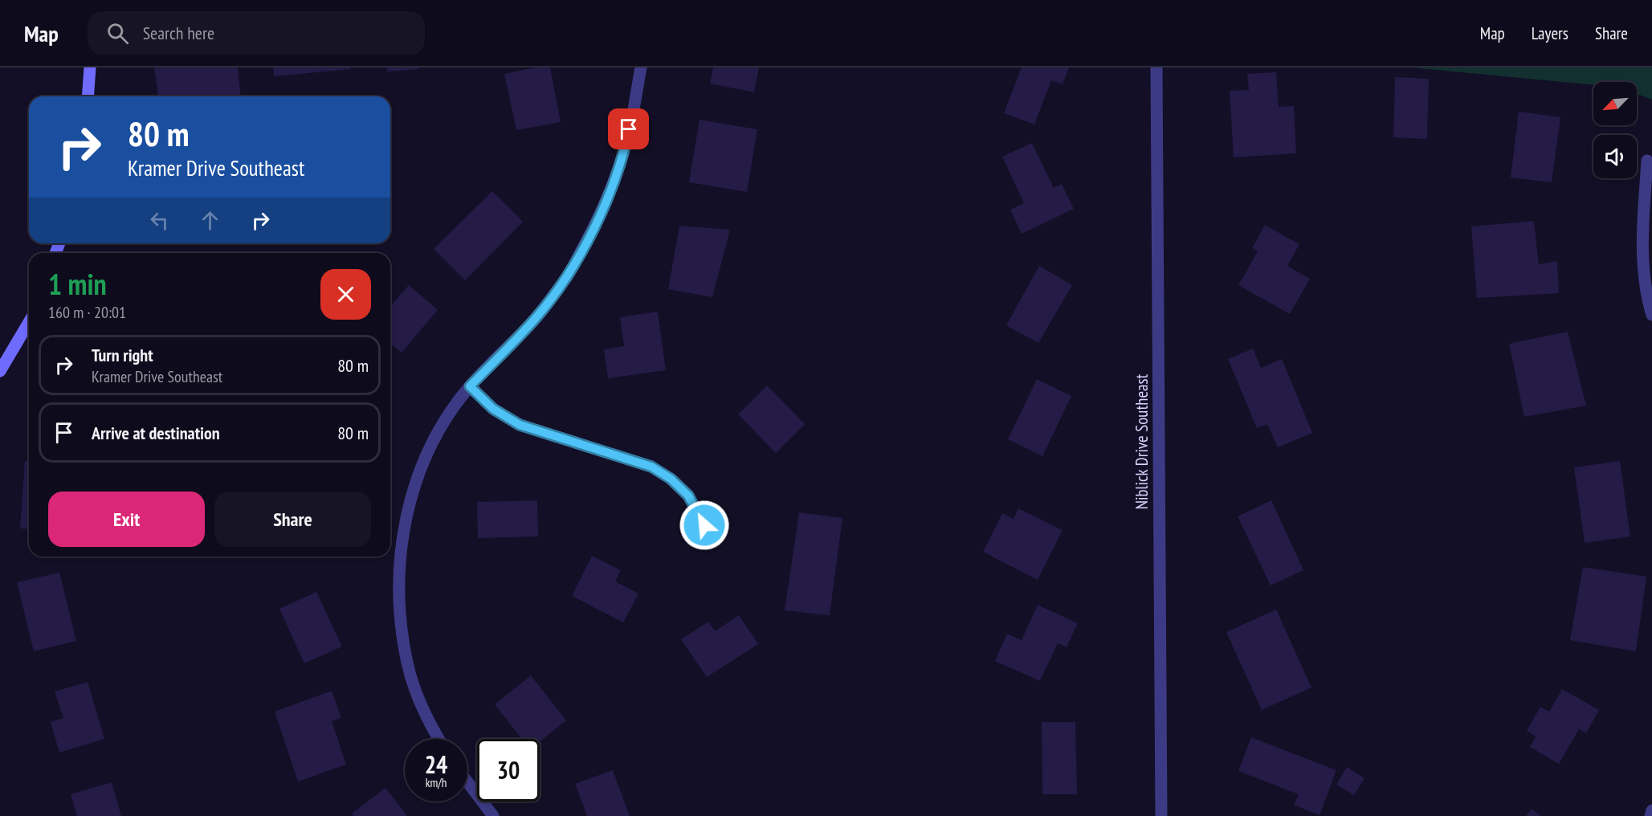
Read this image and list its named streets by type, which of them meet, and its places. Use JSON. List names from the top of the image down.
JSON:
{
  "streets": {
    "street": ["Niblick Drive Southeast"]
  },
  "north": "bottom left",
  "page": {
    "header": "Map",
    "search": "Search here",
    "nav": ["Map", "Layers", "Share"],
    "turn": ["80 m", "Kramer Drive Southeast"],
    "heading": ["1 min", "160 m · 20:01"],
    "list": [
      {
        "name": "Turn right",
        "note": "Kramer Drive Southeast",
        "value": "80 m"
      },
      {
        "name": "Arrive at destination",
        "value": "80 m"
      }
    ],
    "buttons": ["Exit", "Share"],
    "speed": "24 km/h",
    "limit": "30"
  }
}
